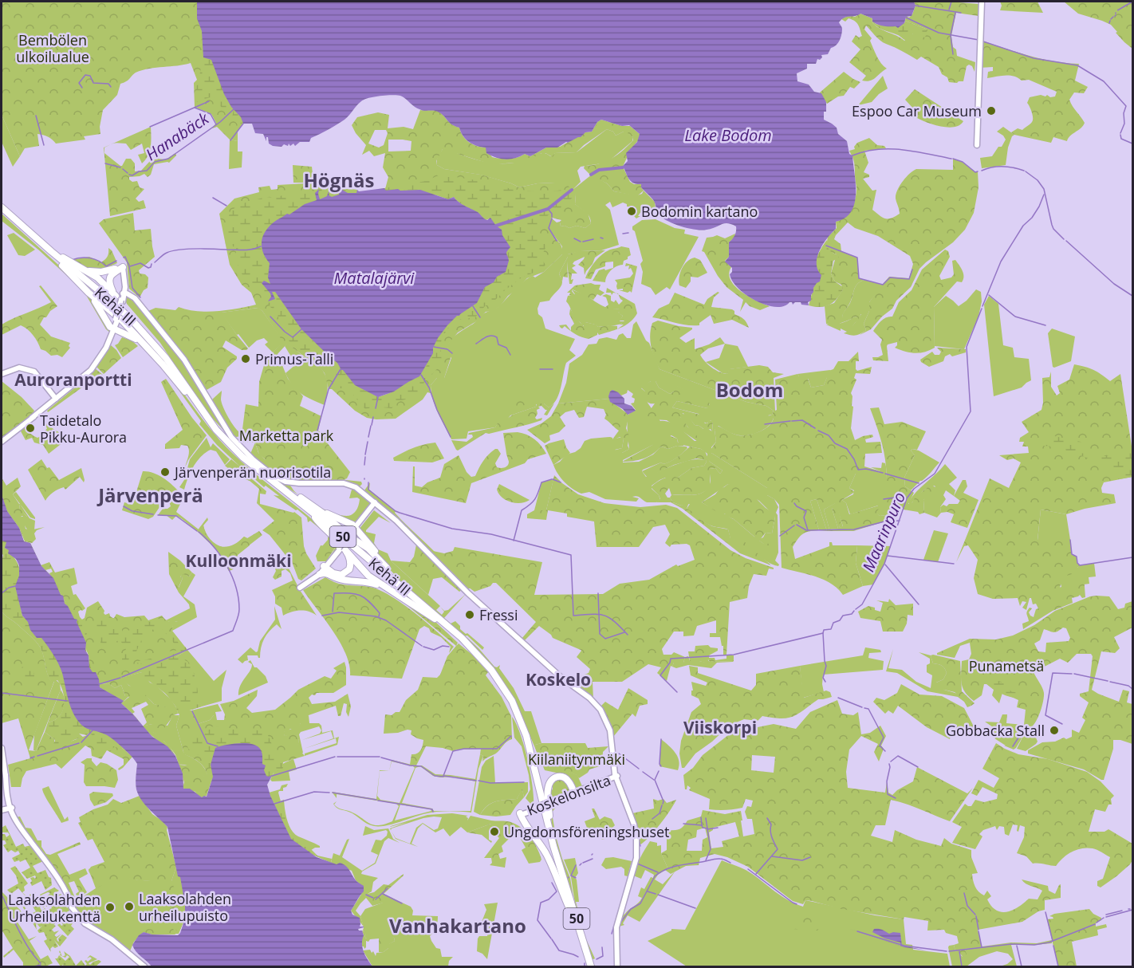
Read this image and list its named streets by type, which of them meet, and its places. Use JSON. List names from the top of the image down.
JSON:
{
  "streets": {
    "highway": ["Kehä III", "50"],
    "main road": ["Koskelonsilta"]
  },
  "districts": [
    "Högnäs",
    "Auroranportti",
    "Bodom",
    "Järvenperä",
    "Kulloonmäki",
    "Koskelo",
    "Viiskorpi",
    "Vanhakartano"
  ],
  "water": [
    "Lake Bodom",
    "Hanabäck",
    "Matalajärvi",
    "Maarinpuro"
  ],
  "parks": [
    "Bembölen ulkoilualue",
    "Marketta park",
    "Punametsä",
    "Kiilaniitynmäki"
  ],
  "places": [
    "Espoo Car Museum",
    "Bodomin kartano",
    "Primus-Talli",
    "Taidetalo Pikku-Aurora",
    "Järvenperän nuorisotila",
    "Fressi",
    "Gobbacka Stall",
    "Ungdomsföreningshuset",
    "Laaksolahden urheilupuisto",
    "Laaksolahden Urheilukenttä"
  ]
}
